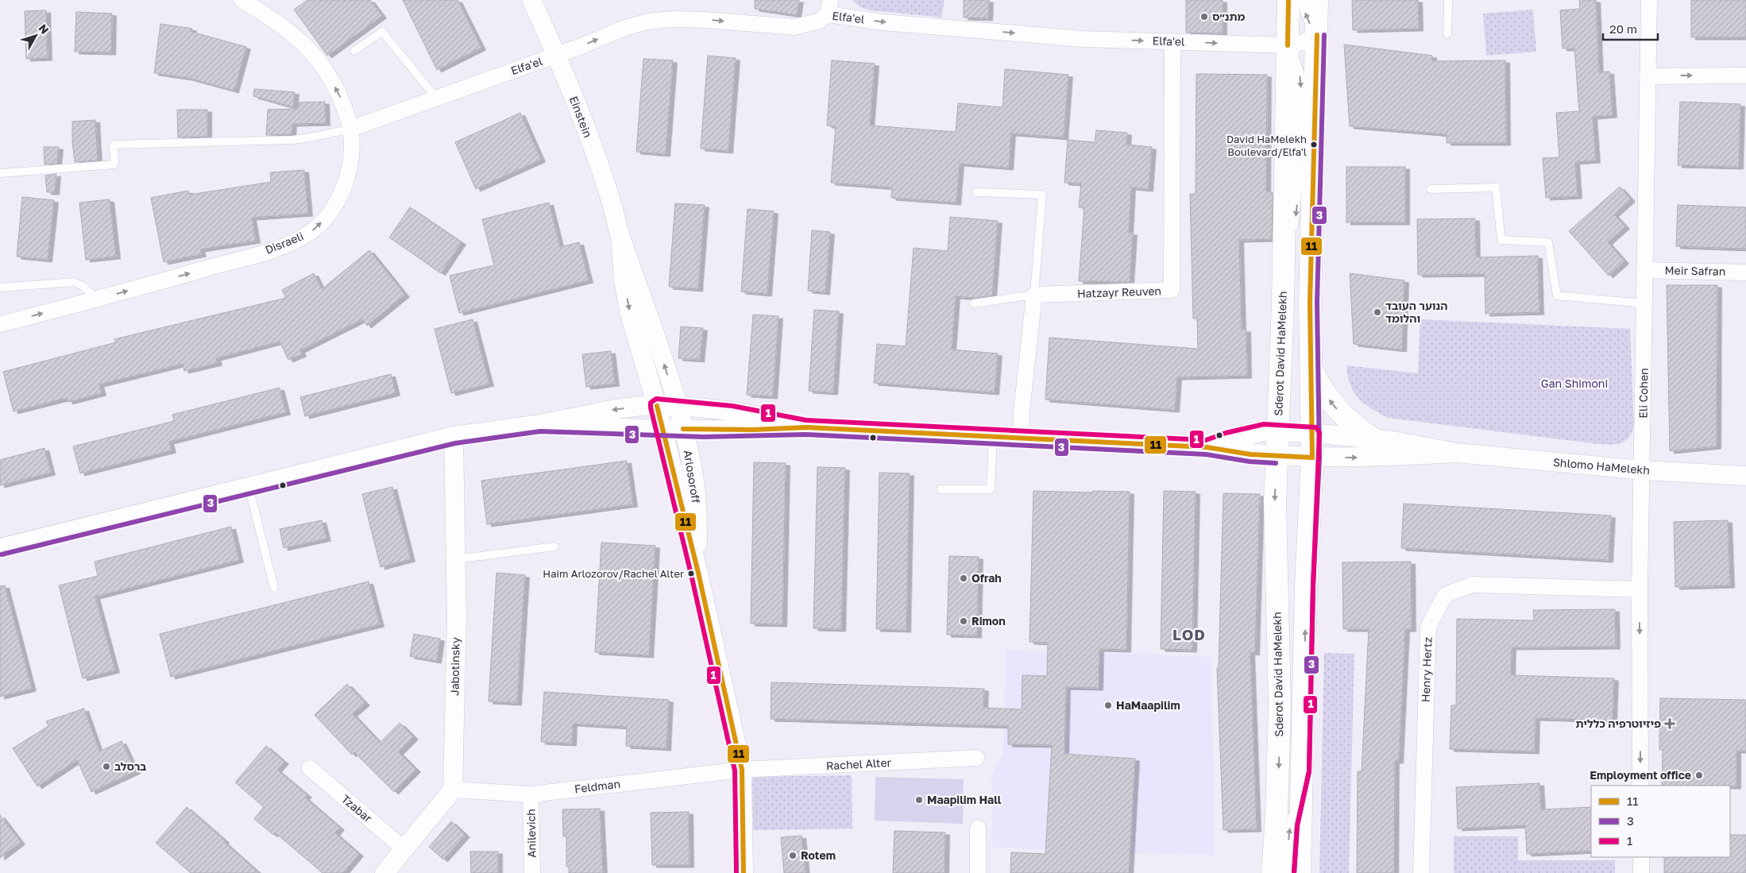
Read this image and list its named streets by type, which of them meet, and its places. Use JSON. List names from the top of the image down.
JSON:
{
  "streets": {
    "main road": ["Sderot David HaMelekh"],
    "street": [
      "Elfa'el",
      "Einstein",
      "Disraeli",
      "Meir Safran",
      "Hatzayr Reuven",
      "Eli Cohen",
      "Shlomo HaMelekh",
      "Arlosoroff",
      "Jabotinsky",
      "Henry Hertz",
      "Rachel Alter",
      "Feldman",
      "Tzabar",
      "Anilevich"
    ]
  },
  "crossings": [
    ["Elfa'el", "Einstein"],
    ["Elfa'el", "Disraeli"],
    ["Elfa'el", "Hatzayr Reuven"],
    ["Elfa'el", "Sderot David HaMelekh"],
    ["Einstein", "Shlomo HaMelekh"],
    ["Einstein", "Arlosoroff"],
    ["Meir Safran", "Eli Cohen"],
    ["Sderot David HaMelekh", "Shlomo HaMelekh"],
    ["Eli Cohen", "Shlomo HaMelekh"],
    ["Eli Cohen", "Henry Hertz"],
    ["Shlomo HaMelekh", "Arlosoroff"],
    ["Shlomo HaMelekh", "Jabotinsky"],
    ["Arlosoroff", "Rachel Alter"],
    ["Arlosoroff", "Feldman"],
    ["Jabotinsky", "Feldman"],
    ["Rachel Alter", "Feldman"],
    ["Feldman", "Anilevich"]
  ],
  "one_way": ["Elfa'el"],
  "districts": ["LOD"],
  "parks": ["Gan Shimoni"],
  "places": {
    "other": [
      "מתנ״ס",
      "David HaMelekh Boulevard/Elfa'l",
      "הנוער העובד והלומד",
      "Haim Arlozorov/Rachel Alter",
      "Ofrah",
      "Rimon",
      "HaMaapilim",
      "ברסלב",
      "Employment office",
      "Maapilim Hall",
      "Rotem"
    ],
    "health": ["פיזיוטרפיה כללית"]
  },
  "lines": ["transit line 11", "transit line 3", "transit line 1"],
  "legend": ["11", "3", "1"],
  "scale_bar": "20 m",
  "north": "top right"
}
